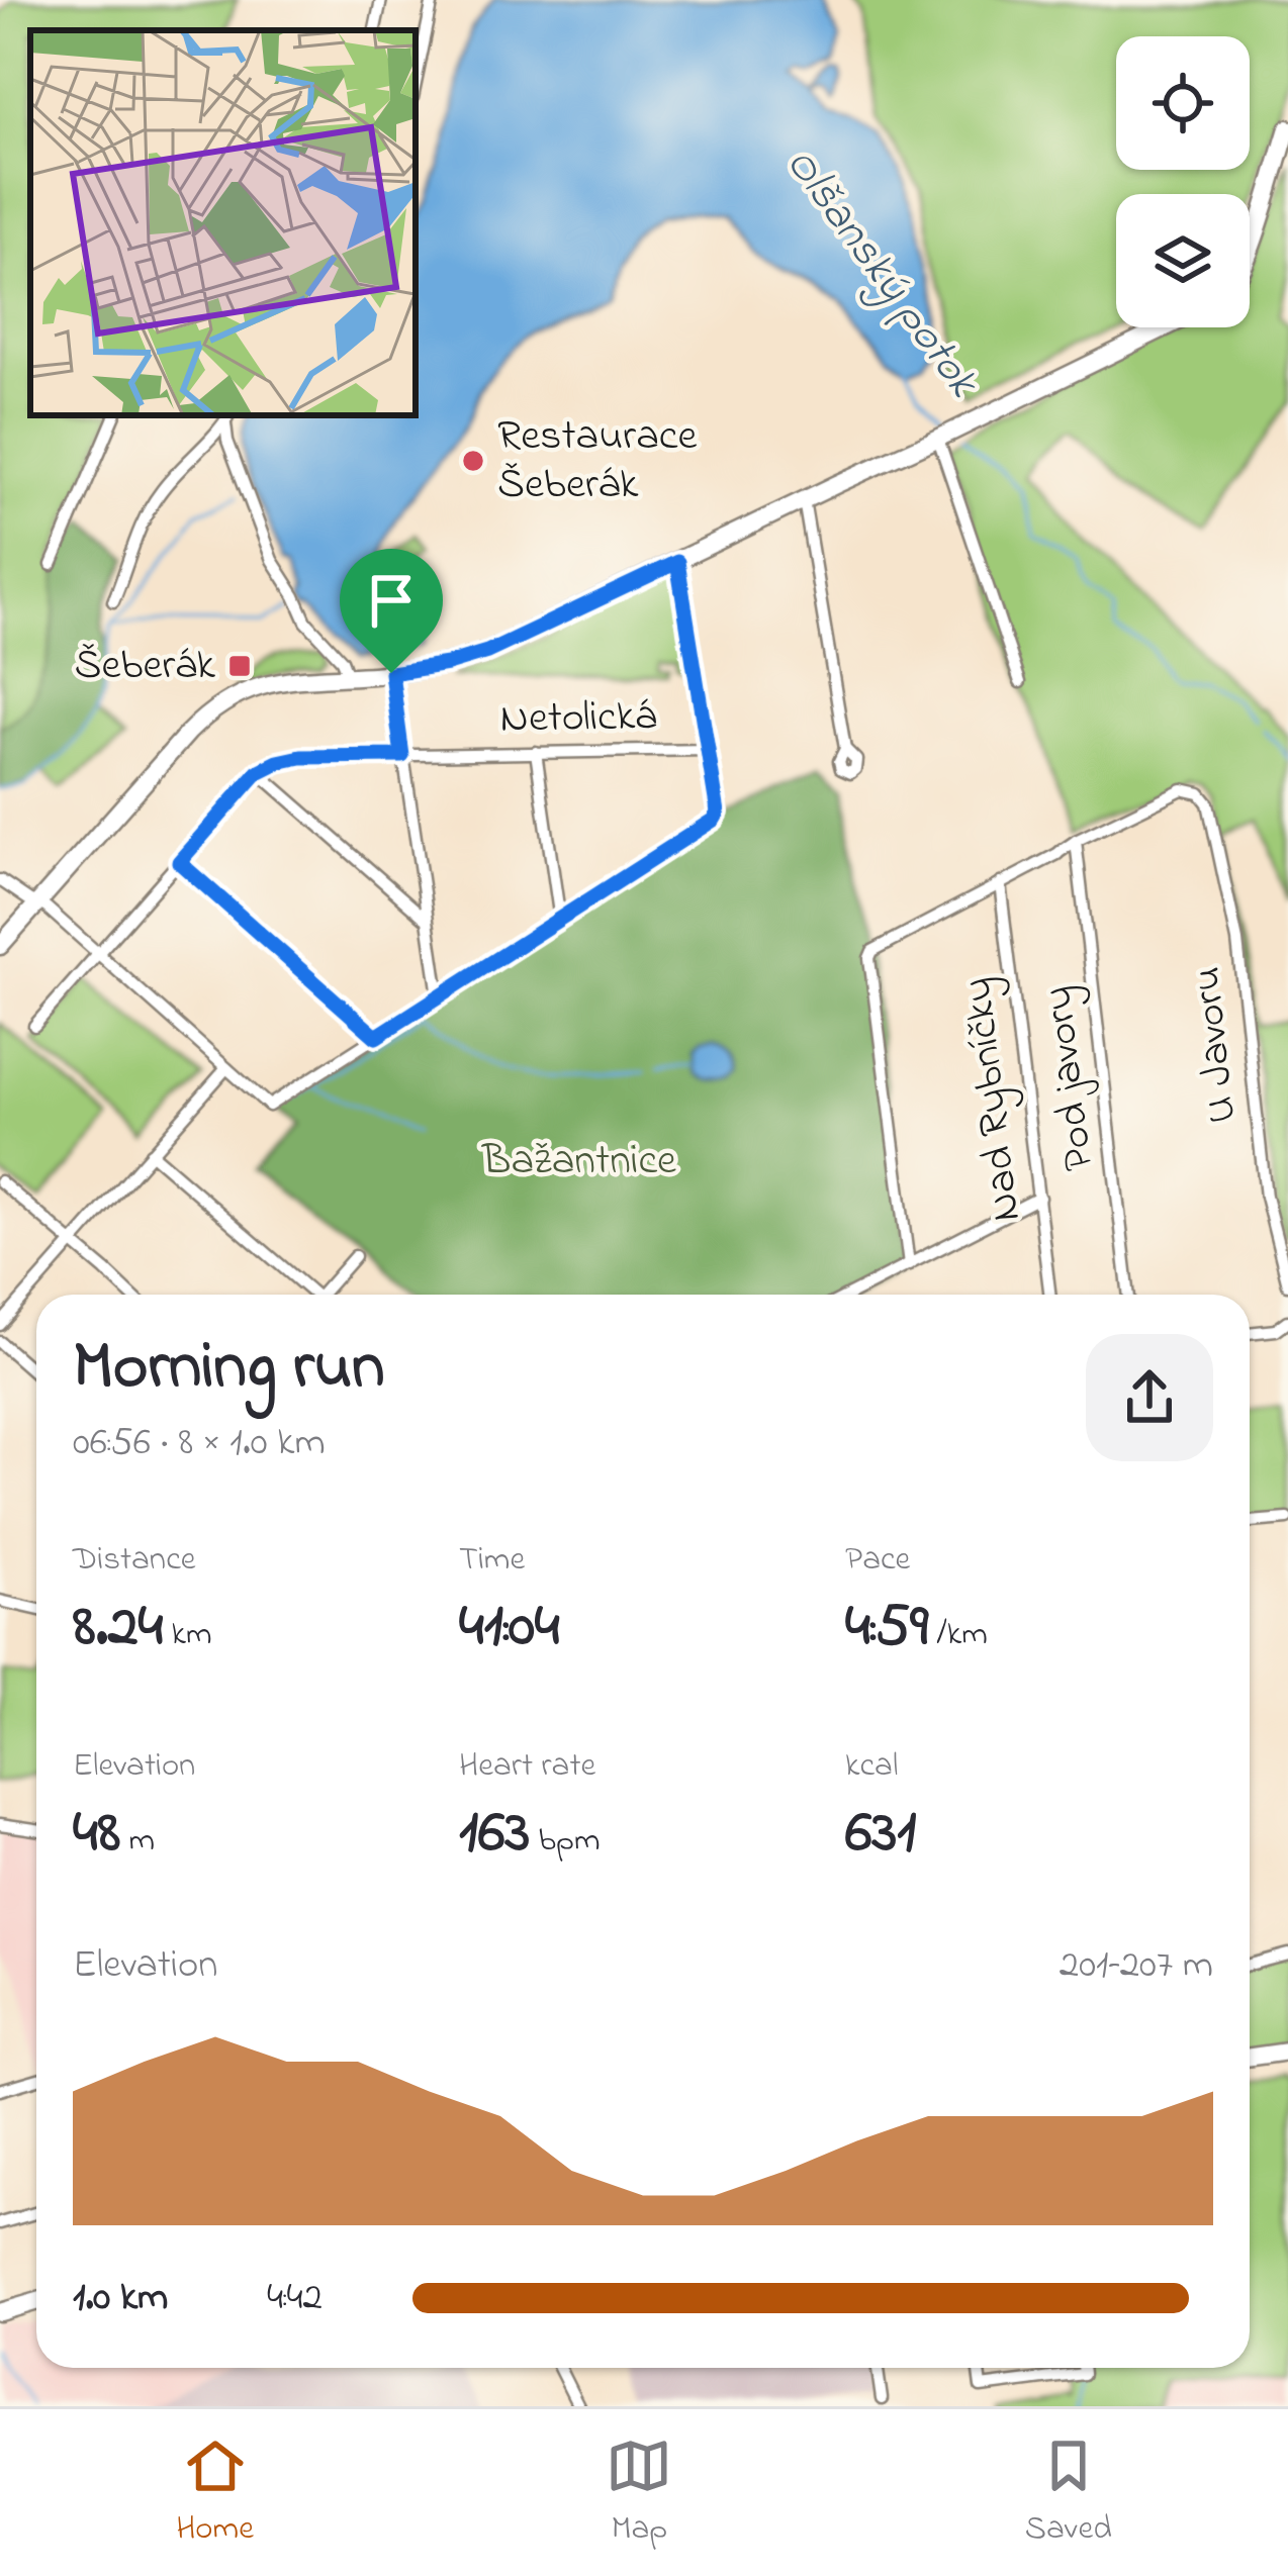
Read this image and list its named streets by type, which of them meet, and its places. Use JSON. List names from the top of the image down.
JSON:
{
  "streets": {
    "street": [
      "Netolická",
      "U Javoru",
      "Pod javory",
      "Nad Rybníčky"
    ]
  },
  "crossings": [
    ["U Javoru", "Pod javory"]
  ],
  "water": ["Olšanský potok"],
  "parks": ["Bažantnice"],
  "places": {
    "other": ["Restaurace Šeberák"],
    "transit": ["Šeberák"]
  },
  "page": {
    "heading": ["Morning run", "06:56 · 8 × 1.0 km"],
    "stats": [
      ["Distance", "8.24 km"],
      ["Time", "41:04"],
      ["Pace", "4:59 /km"],
      ["Elevation", "48 m"],
      ["Heart rate", "163 bpm"],
      ["kcal", "631"]
    ],
    "chart": ["Elevation", "201–207 m"],
    "list": [
      {
        "name": "1.0 km",
        "note": "4:42"
      }
    ],
    "tabs": ["Home", "Map", "Saved"]
  }
}
